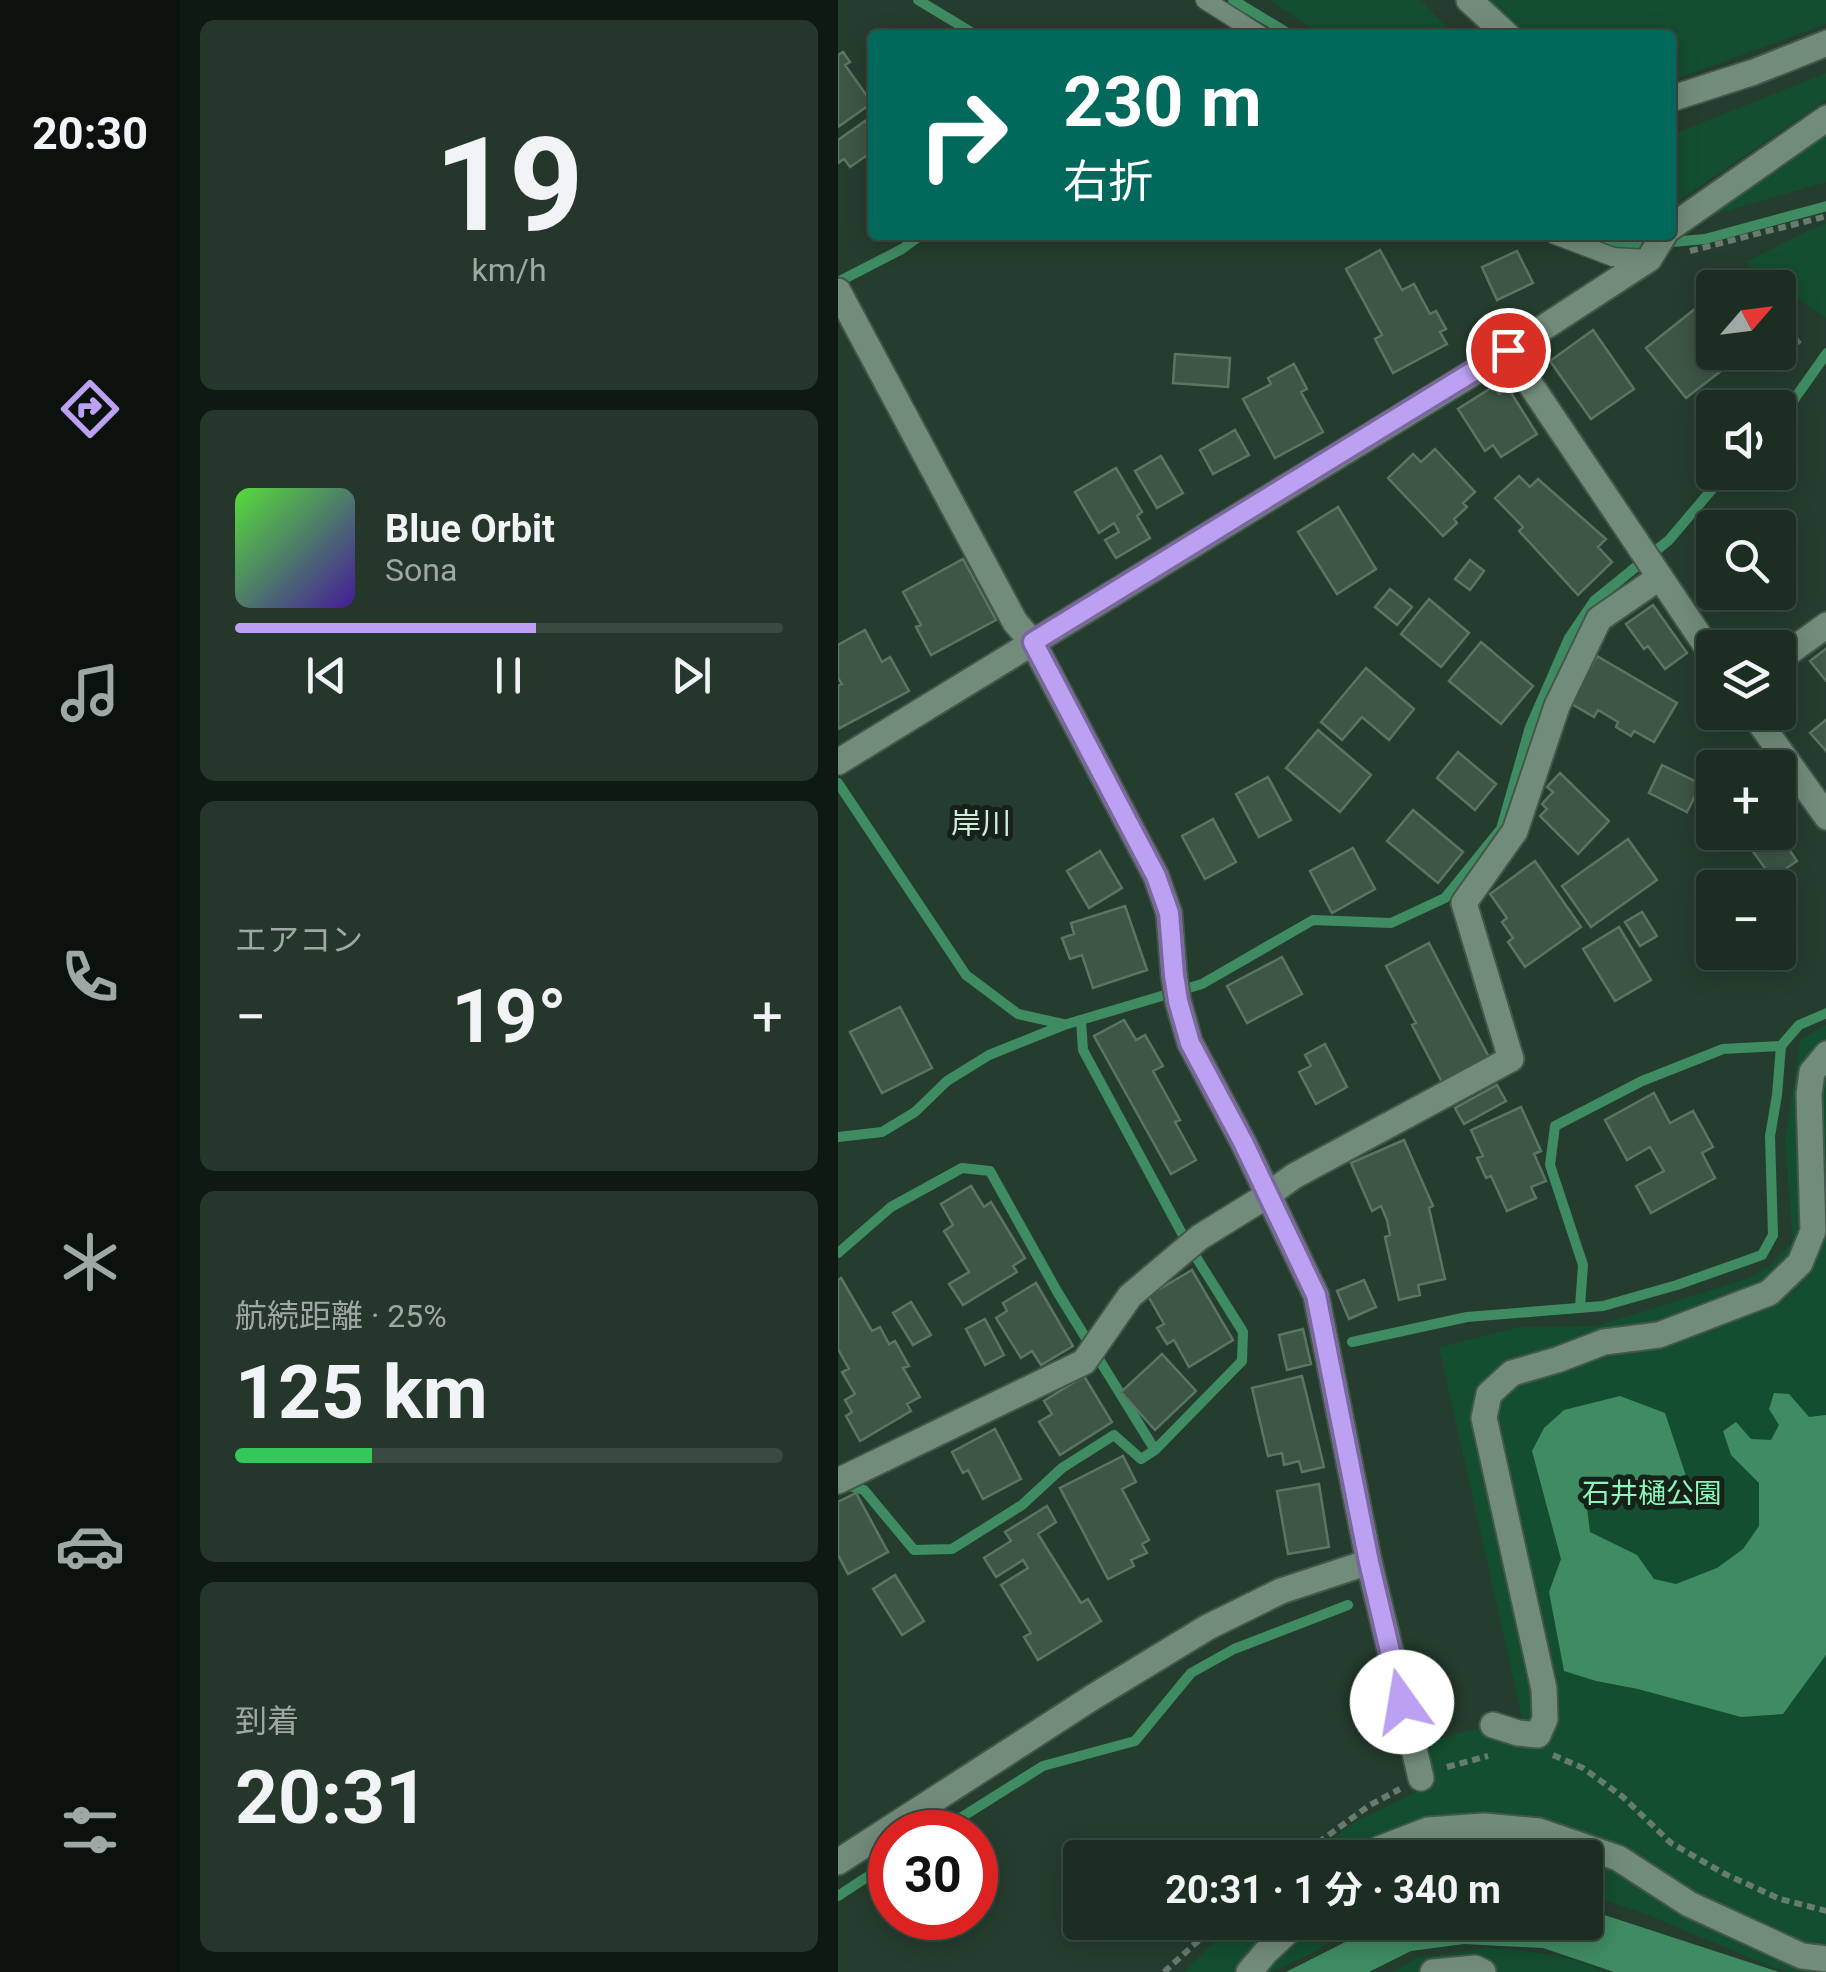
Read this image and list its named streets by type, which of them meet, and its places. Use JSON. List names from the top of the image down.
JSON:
{
  "districts": ["岸川"],
  "parks": ["石井樋公園"],
  "north": "top right",
  "page": {
    "tabs": "20:30",
    "tile": [
      ["19", "km/h"],
      "エアコン",
      ["航続距離 · 25%", "125 km"],
      ["到着", "20:31"]
    ],
    "turn": ["230 m", "右折"],
    "map_buttons": ["+", "−"],
    "song": ["Blue Orbit", "Sona"],
    "heat": ["−", "19°", "+"],
    "limit": "30",
    "trip": "20:31 · 1 分 · 340 m"
  }
}
